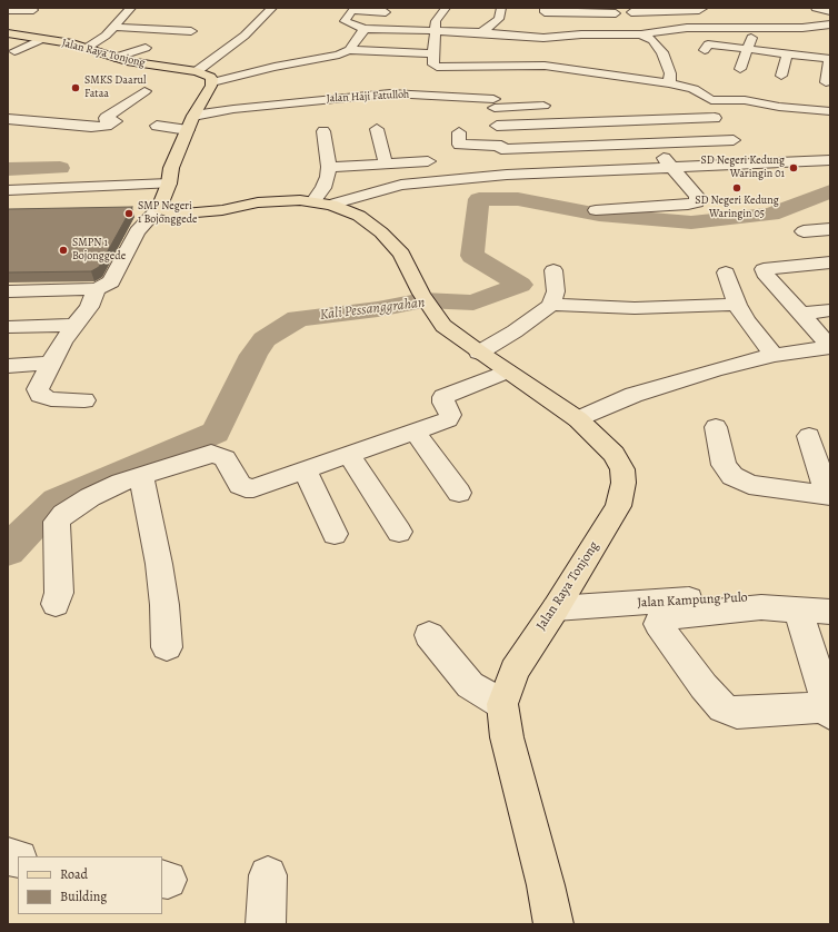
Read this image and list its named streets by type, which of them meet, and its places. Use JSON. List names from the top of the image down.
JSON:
{
  "streets": {
    "main road": ["Jalan Raya Tonjong"],
    "street": ["Jalan Haji Fatulloh", "Jalan Kampung Pulo"]
  },
  "crossings": [
    ["Jalan Raya Tonjong", "Jalan Kampung Pulo"]
  ],
  "water": ["Kali Pessanggrahan"],
  "places": [
    "SMKS Daarul Fataa",
    "SD Negeri Kedung Waringin 01",
    "SD Negeri Kedung Waringin 05",
    "SMP Negeri 1 Bojonggede",
    "SMPN 1 Bojonggede"
  ],
  "legend": ["Road", "Building"]
}
